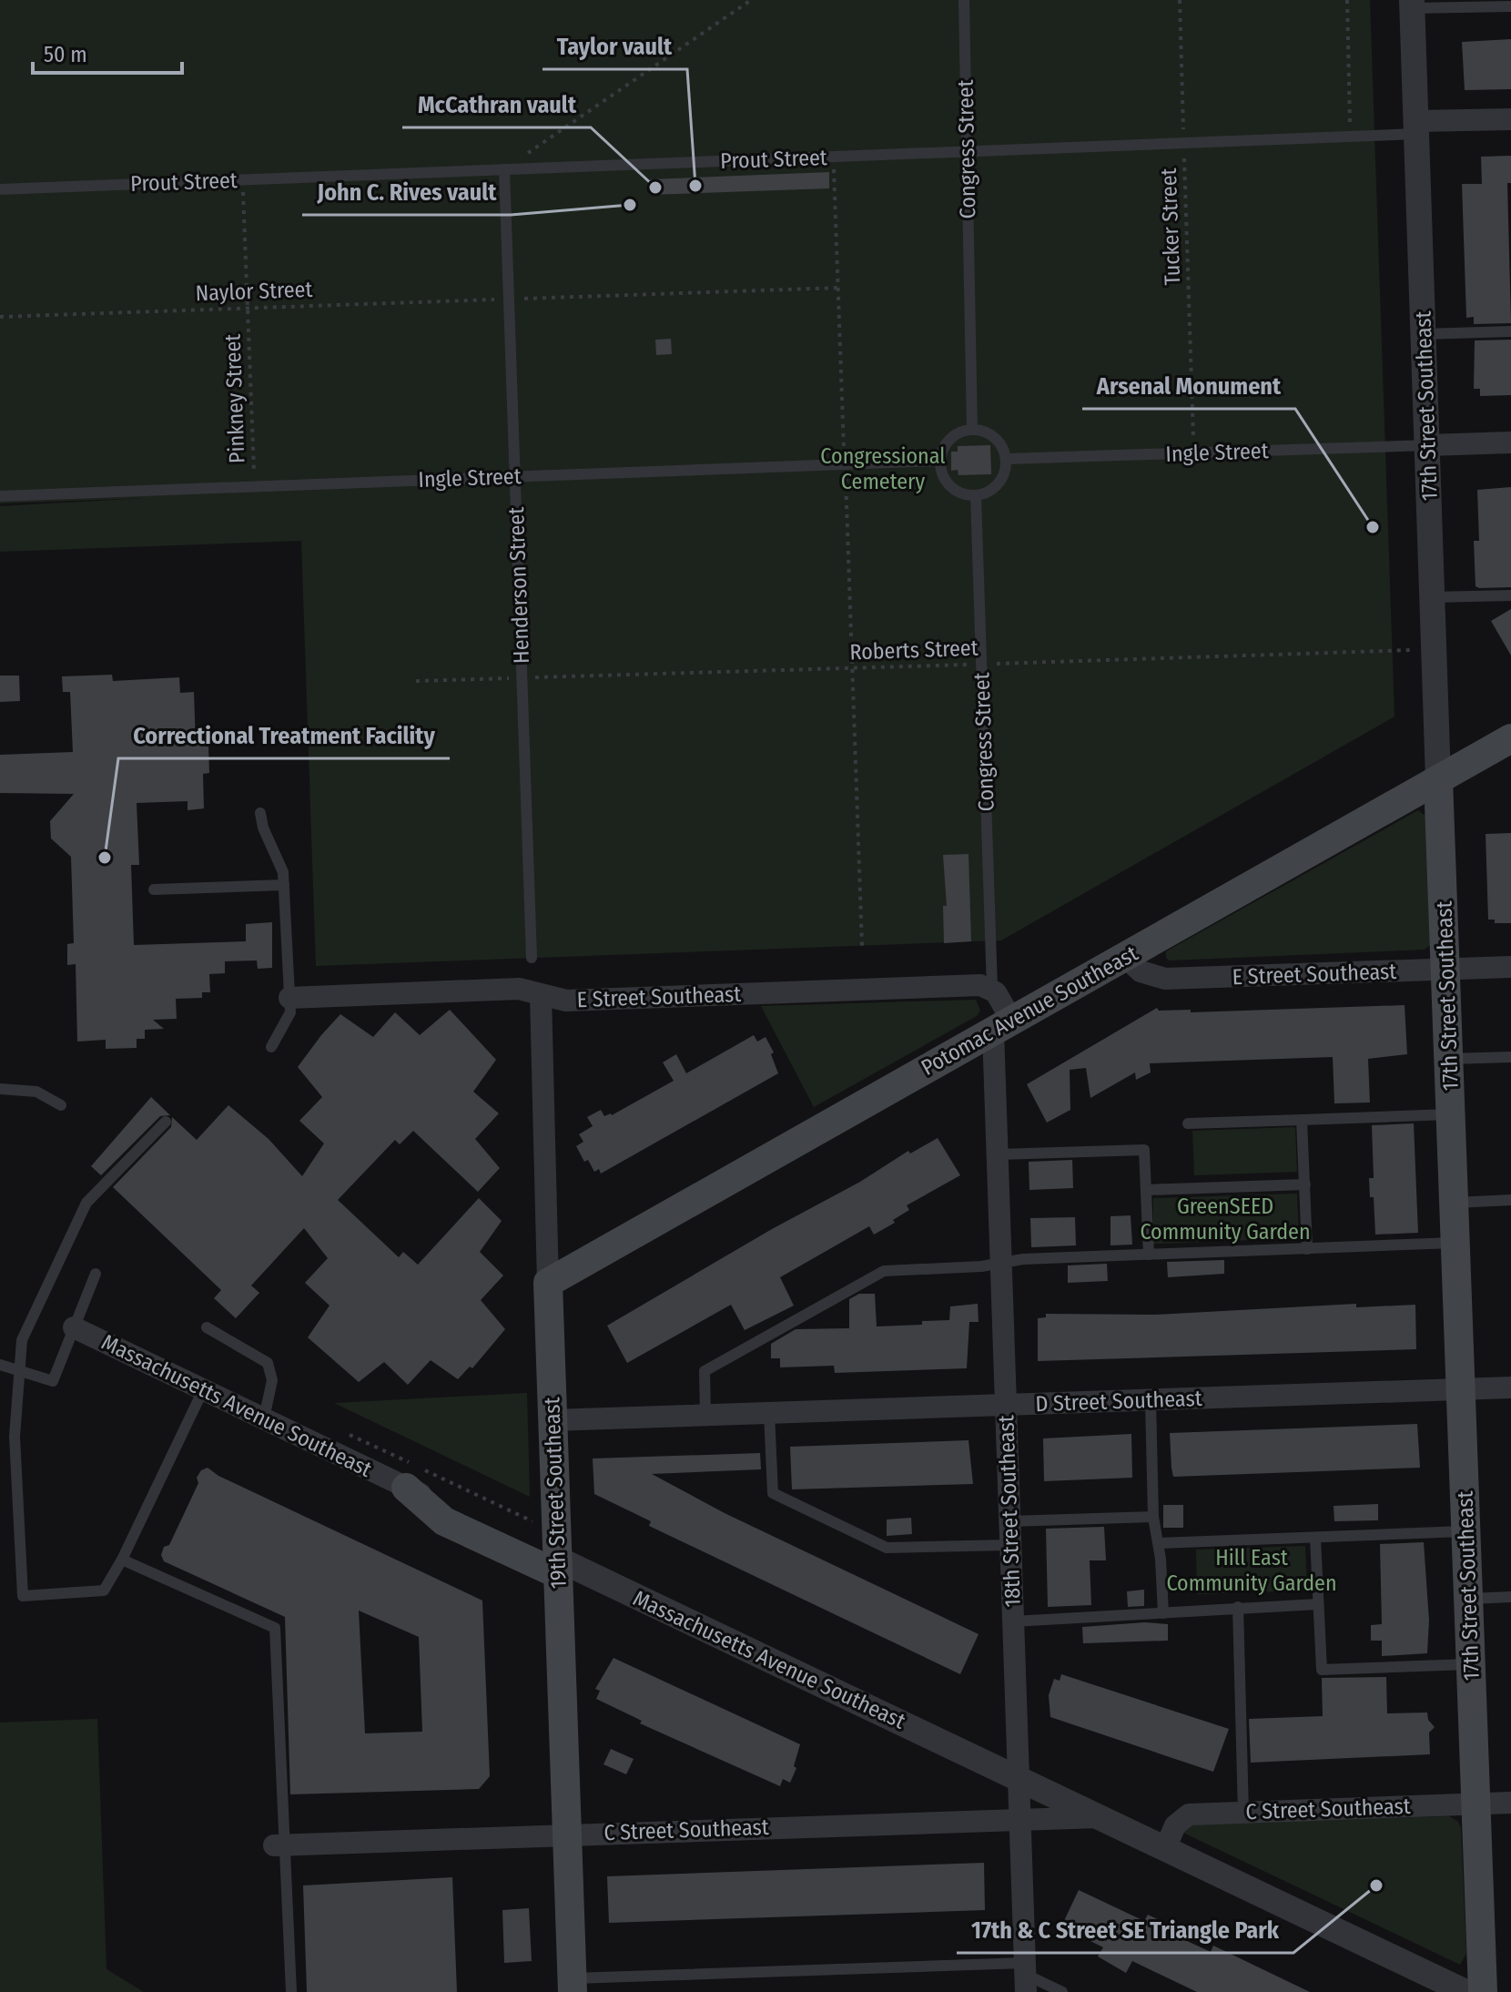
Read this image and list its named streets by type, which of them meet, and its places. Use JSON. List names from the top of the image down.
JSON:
{
  "streets": {
    "main road": ["17th Street Southeast", "Potomac Avenue Southeast", "19th Street Southeast"],
    "street": [
      "E Street Southeast",
      "D Street Southeast",
      "Massachusetts Avenue Southeast",
      "18th Street Southeast",
      "C Street Southeast"
    ],
    "lane": [
      "Congress Street",
      "Prout Street",
      "Ingle Street",
      "Henderson Street"
    ],
    "path": [
      "Tucker Street",
      "Naylor Street",
      "Pinkney Street",
      "Roberts Street"
    ]
  },
  "crossings": [
    ["Congress Street", "Prout Street"],
    ["Congress Street", "Ingle Street"],
    ["Congress Street", "Roberts Street"],
    ["Congress Street", "E Street Southeast"],
    ["Prout Street", "Tucker Street"],
    ["Prout Street", "Pinkney Street"],
    ["Prout Street", "17th Street Southeast"],
    ["Prout Street", "Henderson Street"],
    ["Tucker Street", "Ingle Street"],
    ["Naylor Street", "Pinkney Street"],
    ["Naylor Street", "Henderson Street"],
    ["Pinkney Street", "Ingle Street"],
    ["17th Street Southeast", "Ingle Street"],
    ["17th Street Southeast", "E Street Southeast"],
    ["17th Street Southeast", "Potomac Avenue Southeast"],
    ["17th Street Southeast", "D Street Southeast"],
    ["17th Street Southeast", "C Street Southeast"],
    ["Ingle Street", "Henderson Street"],
    ["Henderson Street", "Roberts Street"],
    ["E Street Southeast", "Potomac Avenue Southeast"],
    ["E Street Southeast", "19th Street Southeast"],
    ["Potomac Avenue Southeast", "19th Street Southeast"],
    ["Potomac Avenue Southeast", "18th Street Southeast"],
    ["D Street Southeast", "19th Street Southeast"],
    ["D Street Southeast", "18th Street Southeast"],
    ["Massachusetts Avenue Southeast", "19th Street Southeast"],
    ["Massachusetts Avenue Southeast", "18th Street Southeast"],
    ["Massachusetts Avenue Southeast", "C Street Southeast"],
    ["19th Street Southeast", "C Street Southeast"],
    ["18th Street Southeast", "C Street Southeast"]
  ],
  "parks": ["Congressional Cemetery", "GreenSEED Community Garden", "Hill East Community Garden"],
  "places": [
    "Taylor vault",
    "McCathran vault",
    "John C. Rives vault",
    "Arsenal Monument",
    "Correctional Treatment Facility",
    "17th & C Street SE Triangle Park"
  ],
  "scale_bar": "50 m"
}
